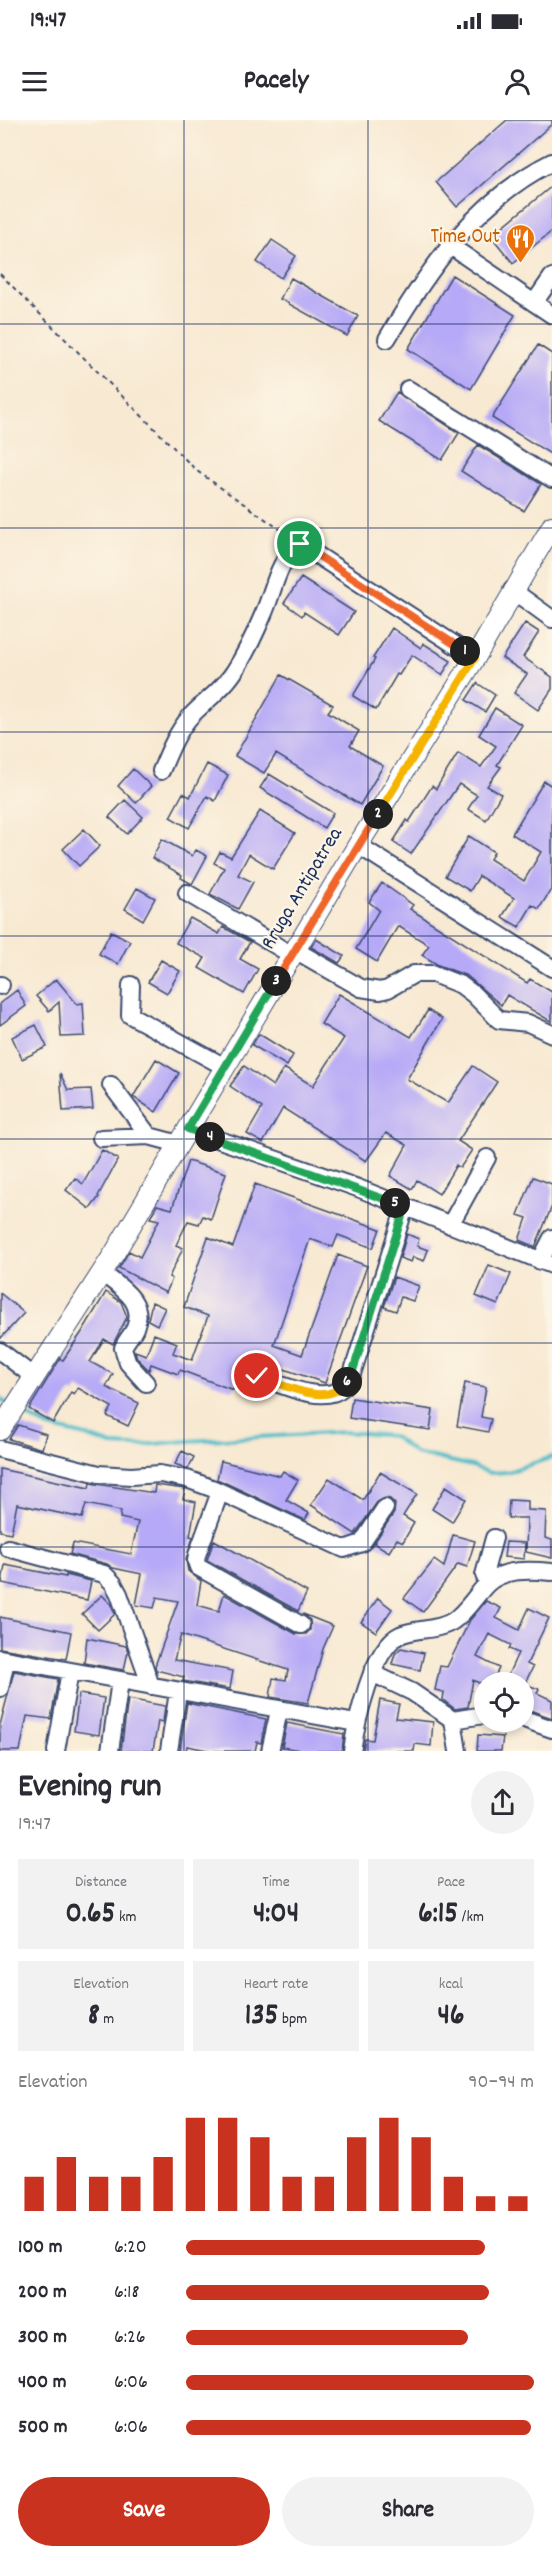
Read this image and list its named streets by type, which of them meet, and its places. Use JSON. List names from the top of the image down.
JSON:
{
  "streets": {
    "main road": ["Rruga Antipatrea"]
  },
  "places": {
    "restaurant": ["Time Out"]
  },
  "page": {
    "status": "19:47",
    "header": "Pacely",
    "pins": [
      "1",
      "2",
      "3",
      "4",
      "5",
      "6"
    ],
    "heading": ["Evening run", "19:47"],
    "stats": [
      ["Distance", "0.65 km"],
      ["Time", "4:04"],
      ["Pace", "6:15 /km"],
      ["Elevation", "8 m"],
      ["Heart rate", "135 bpm"],
      ["kcal", "46"]
    ],
    "chart": ["Elevation", "90–94 m"],
    "list": [
      {
        "name": "100 m",
        "note": "6:20"
      },
      {
        "name": "200 m",
        "note": "6:18"
      },
      {
        "name": "300 m",
        "note": "6:26"
      },
      {
        "name": "400 m",
        "note": "6:06"
      },
      {
        "name": "500 m",
        "note": "6:06"
      }
    ],
    "buttons": ["Save", "Share"]
  }
}
